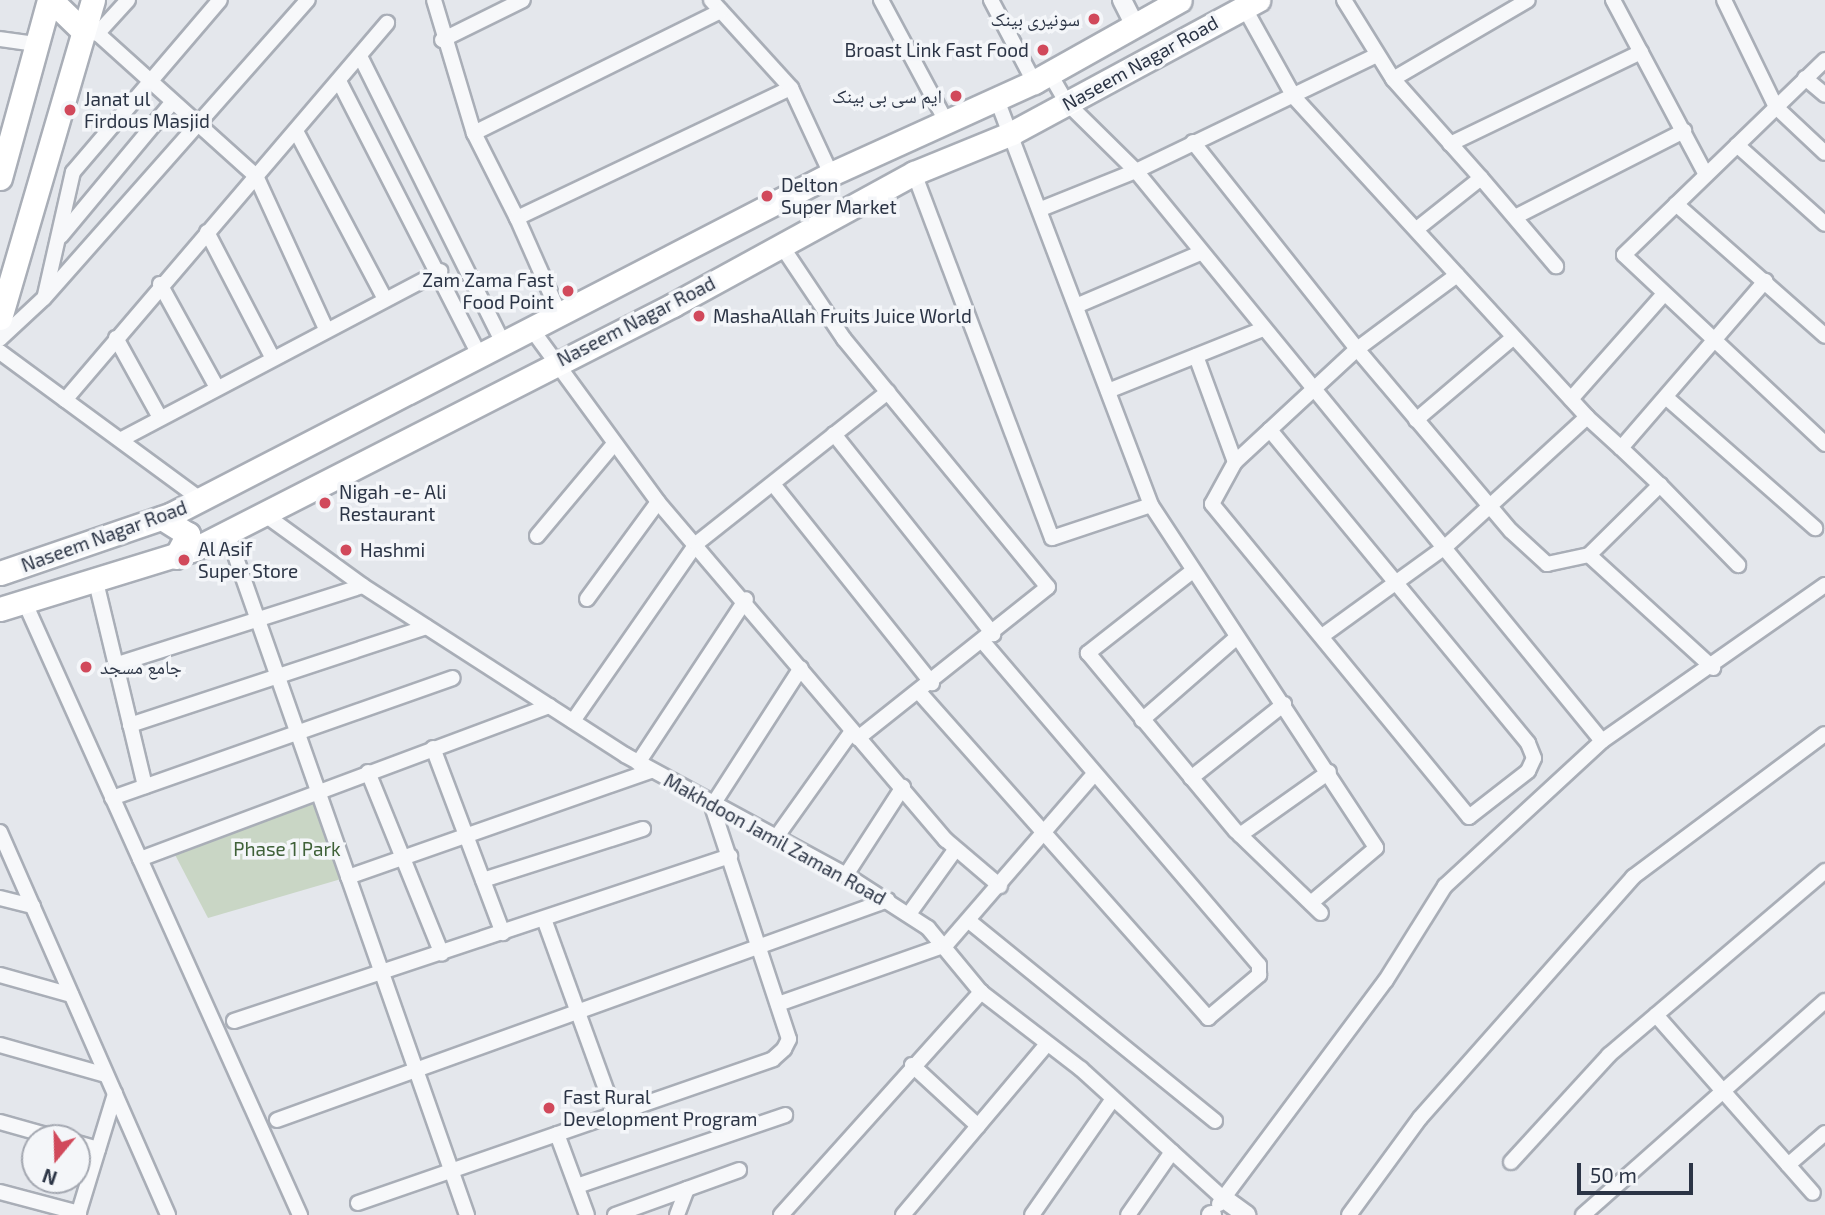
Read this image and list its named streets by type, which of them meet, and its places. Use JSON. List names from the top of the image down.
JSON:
{
  "streets": {
    "main road": ["Naseem Nagar Road"],
    "street": ["Makhdoon Jamil Zaman Road"]
  },
  "crossings": [
    ["Naseem Nagar Road", "Makhdoon Jamil Zaman Road"]
  ],
  "parks": ["Phase 1 Park"],
  "places": [
    "سونیری بینک",
    "Broast Link Fast Food",
    "ایم سی بی بینک",
    "Janat ul Firdous Masjid",
    "Delton Super Market",
    "Zam Zama Fast Food Point",
    "MashaAllah Fruits Juice World",
    "Nigah -e- Ali Restaurant",
    "Hashmi",
    "Al Asif Super Store",
    "جامع مسجد",
    "Fast Rural Development Program"
  ],
  "scale_bar": "50 m",
  "north": "bottom"
}
